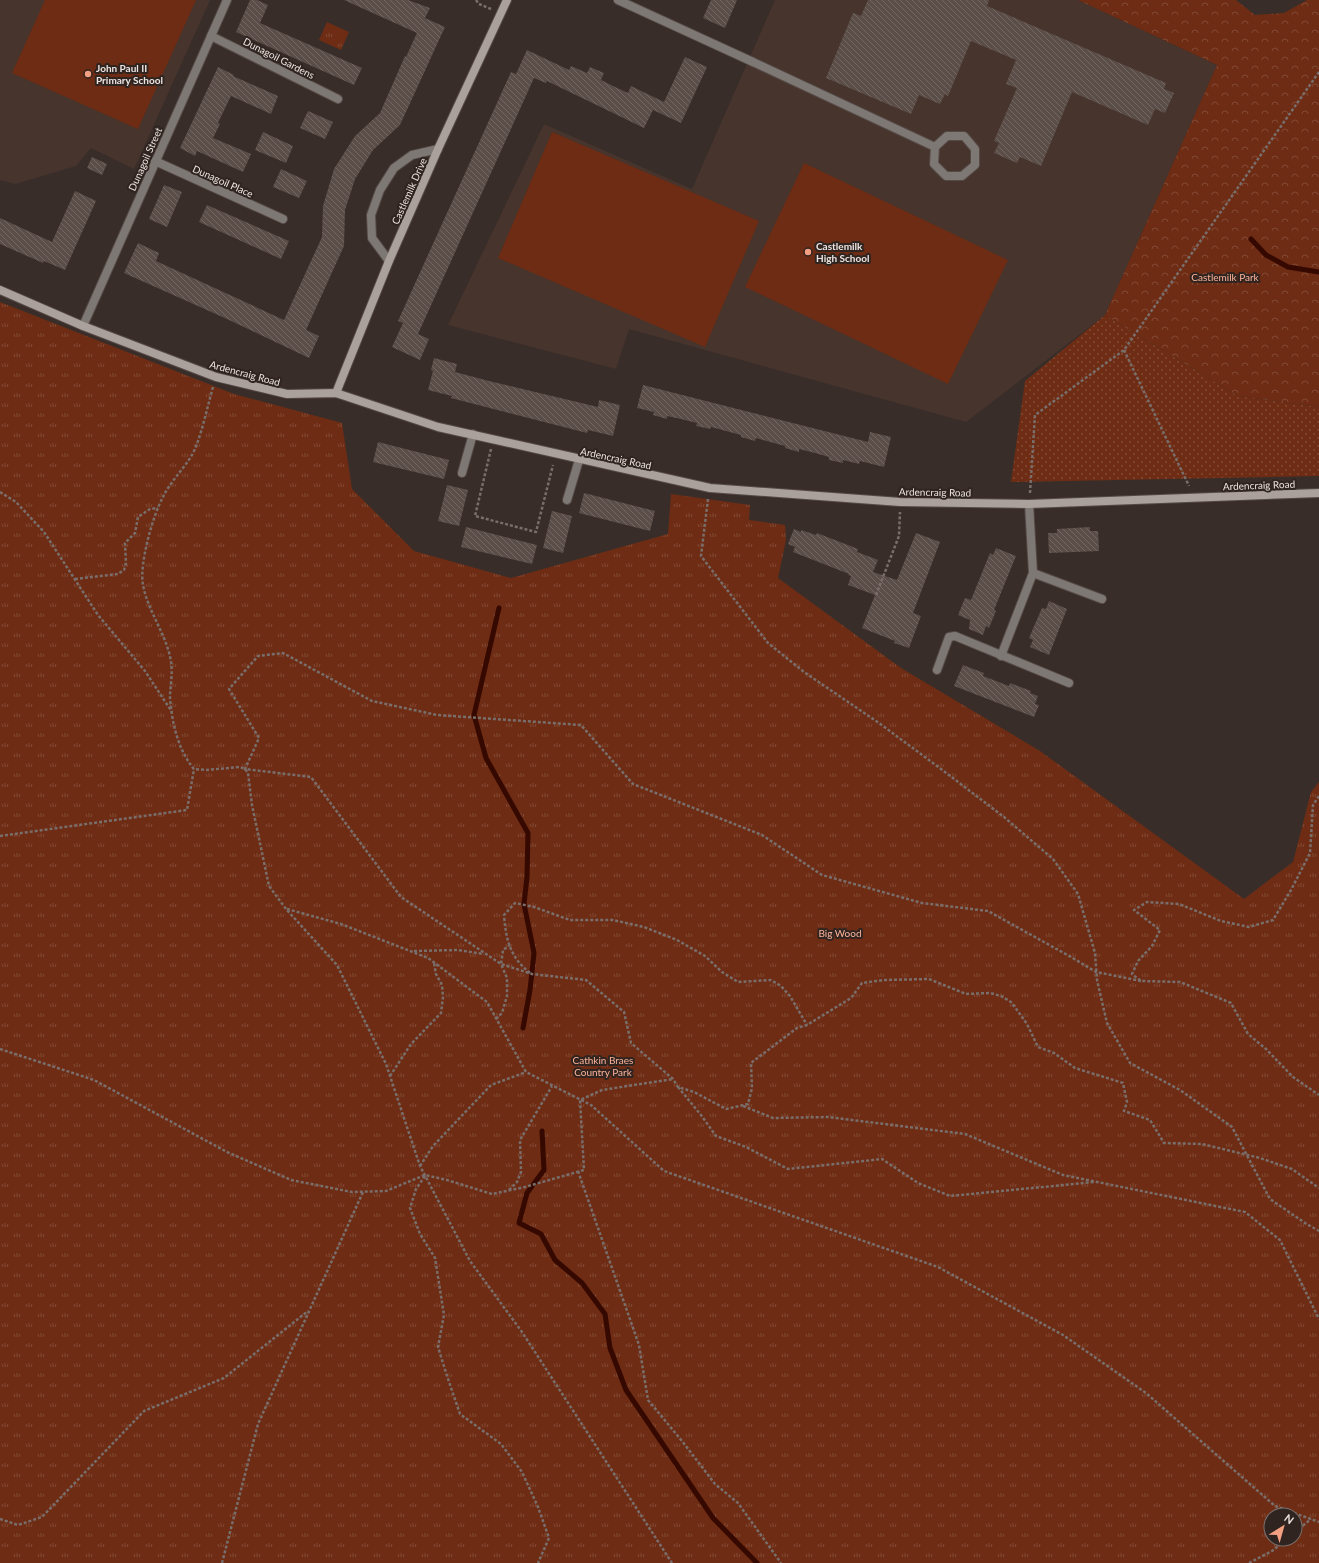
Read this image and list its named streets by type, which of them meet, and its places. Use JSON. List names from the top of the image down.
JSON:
{
  "streets": {
    "street": [
      "Dunagoil Gardens",
      "Dunagoil Street",
      "Dunagoil Place",
      "Castlemilk Drive",
      "Ardencraig Road"
    ]
  },
  "crossings": [
    ["Dunagoil Gardens", "Dunagoil Street"],
    ["Dunagoil Street", "Dunagoil Place"],
    ["Dunagoil Street", "Ardencraig Road"],
    ["Castlemilk Drive", "Ardencraig Road"]
  ],
  "parks": ["Castlemilk Park", "Big Wood", "Cathkin Braes Country Park"],
  "places": ["John Paul II Primary School", "Castlemilk High School"],
  "north": "top right"
}
